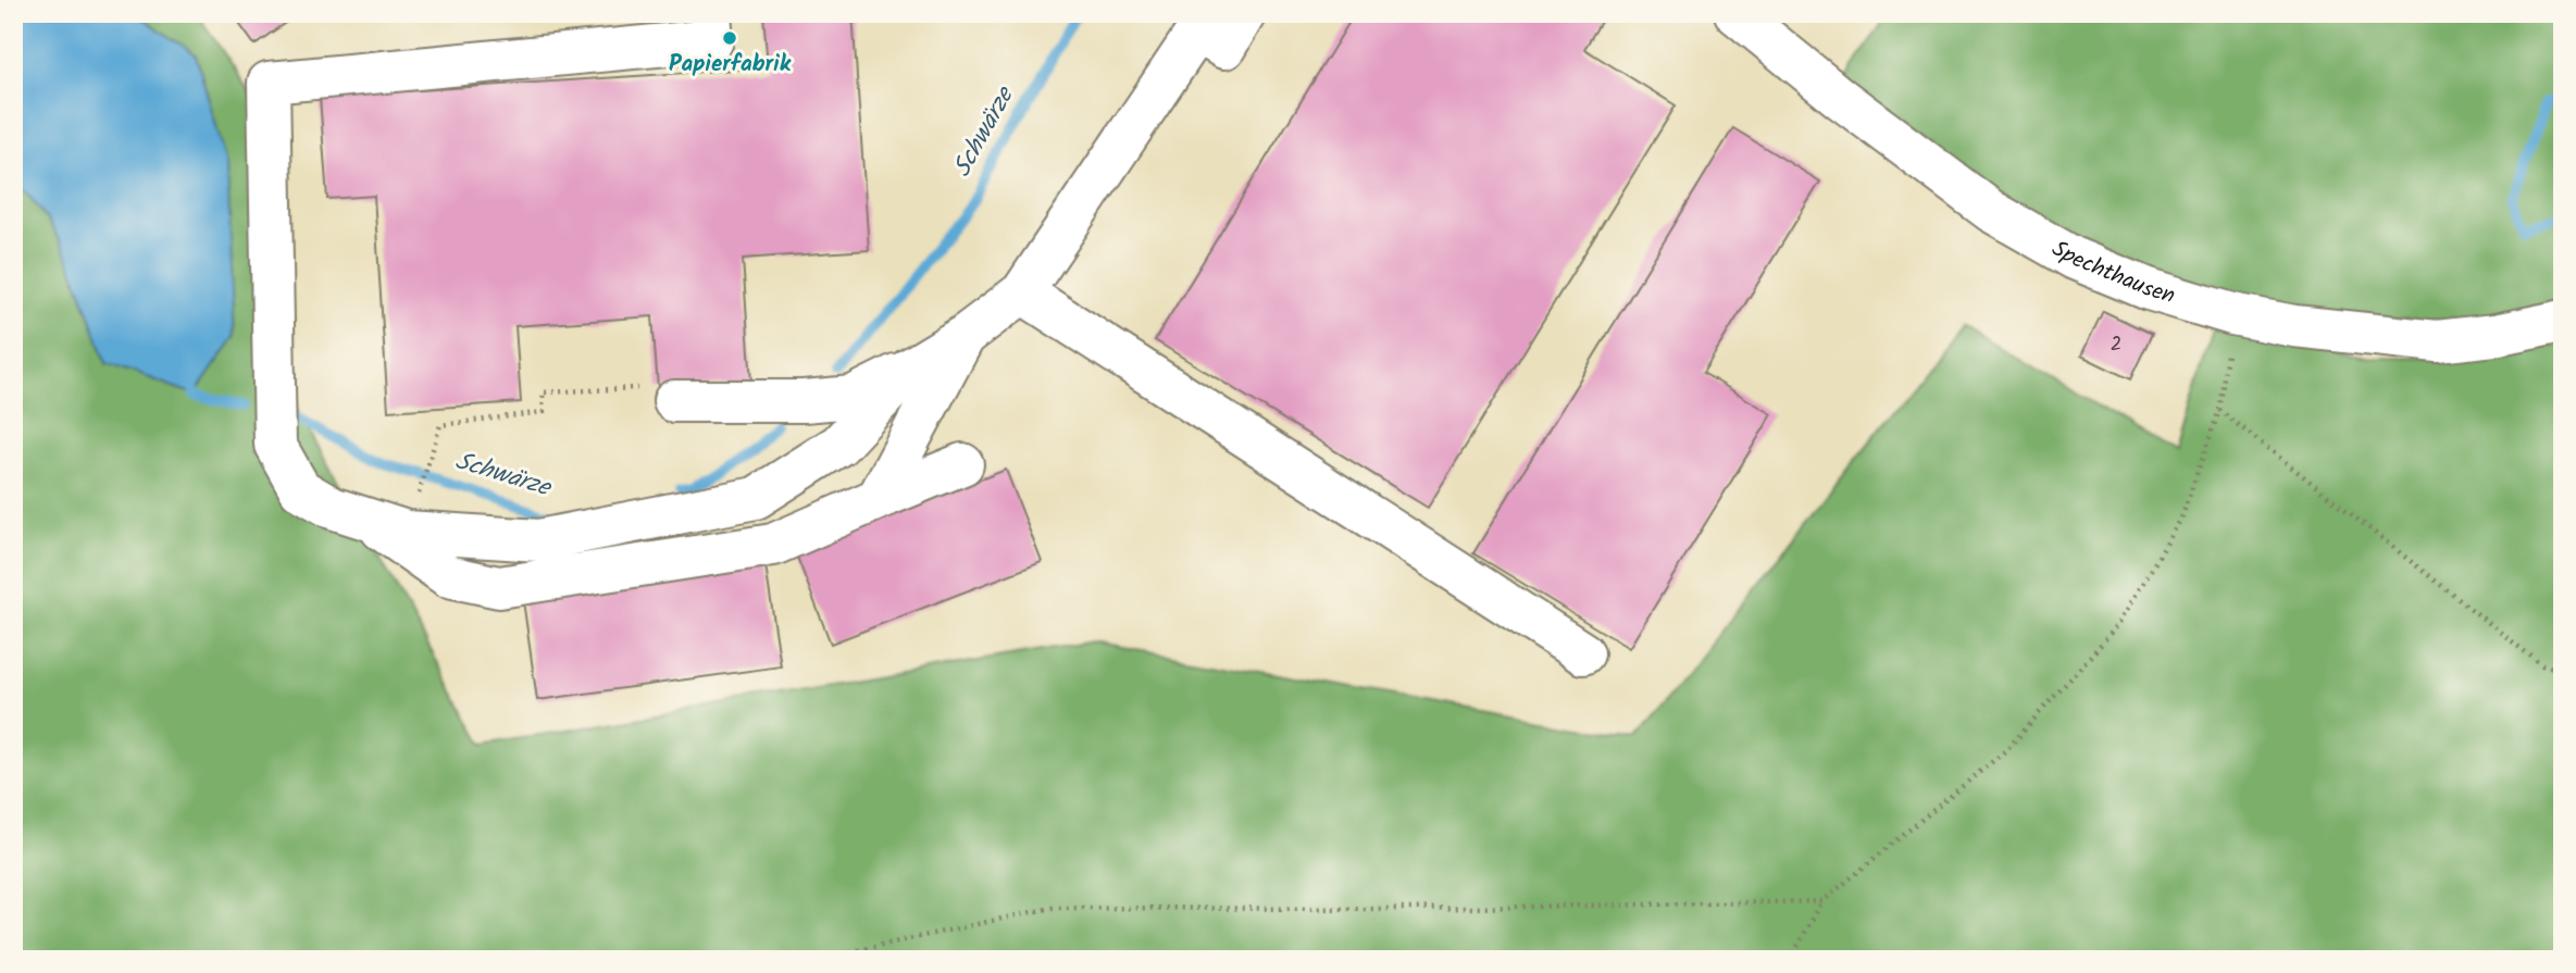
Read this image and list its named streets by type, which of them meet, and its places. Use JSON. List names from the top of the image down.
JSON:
{
  "streets": {
    "main road": ["Spechthausen"]
  },
  "water": ["Schwärze"],
  "places": ["Papierfabrik"],
  "house_numbers": ["2"]
}
